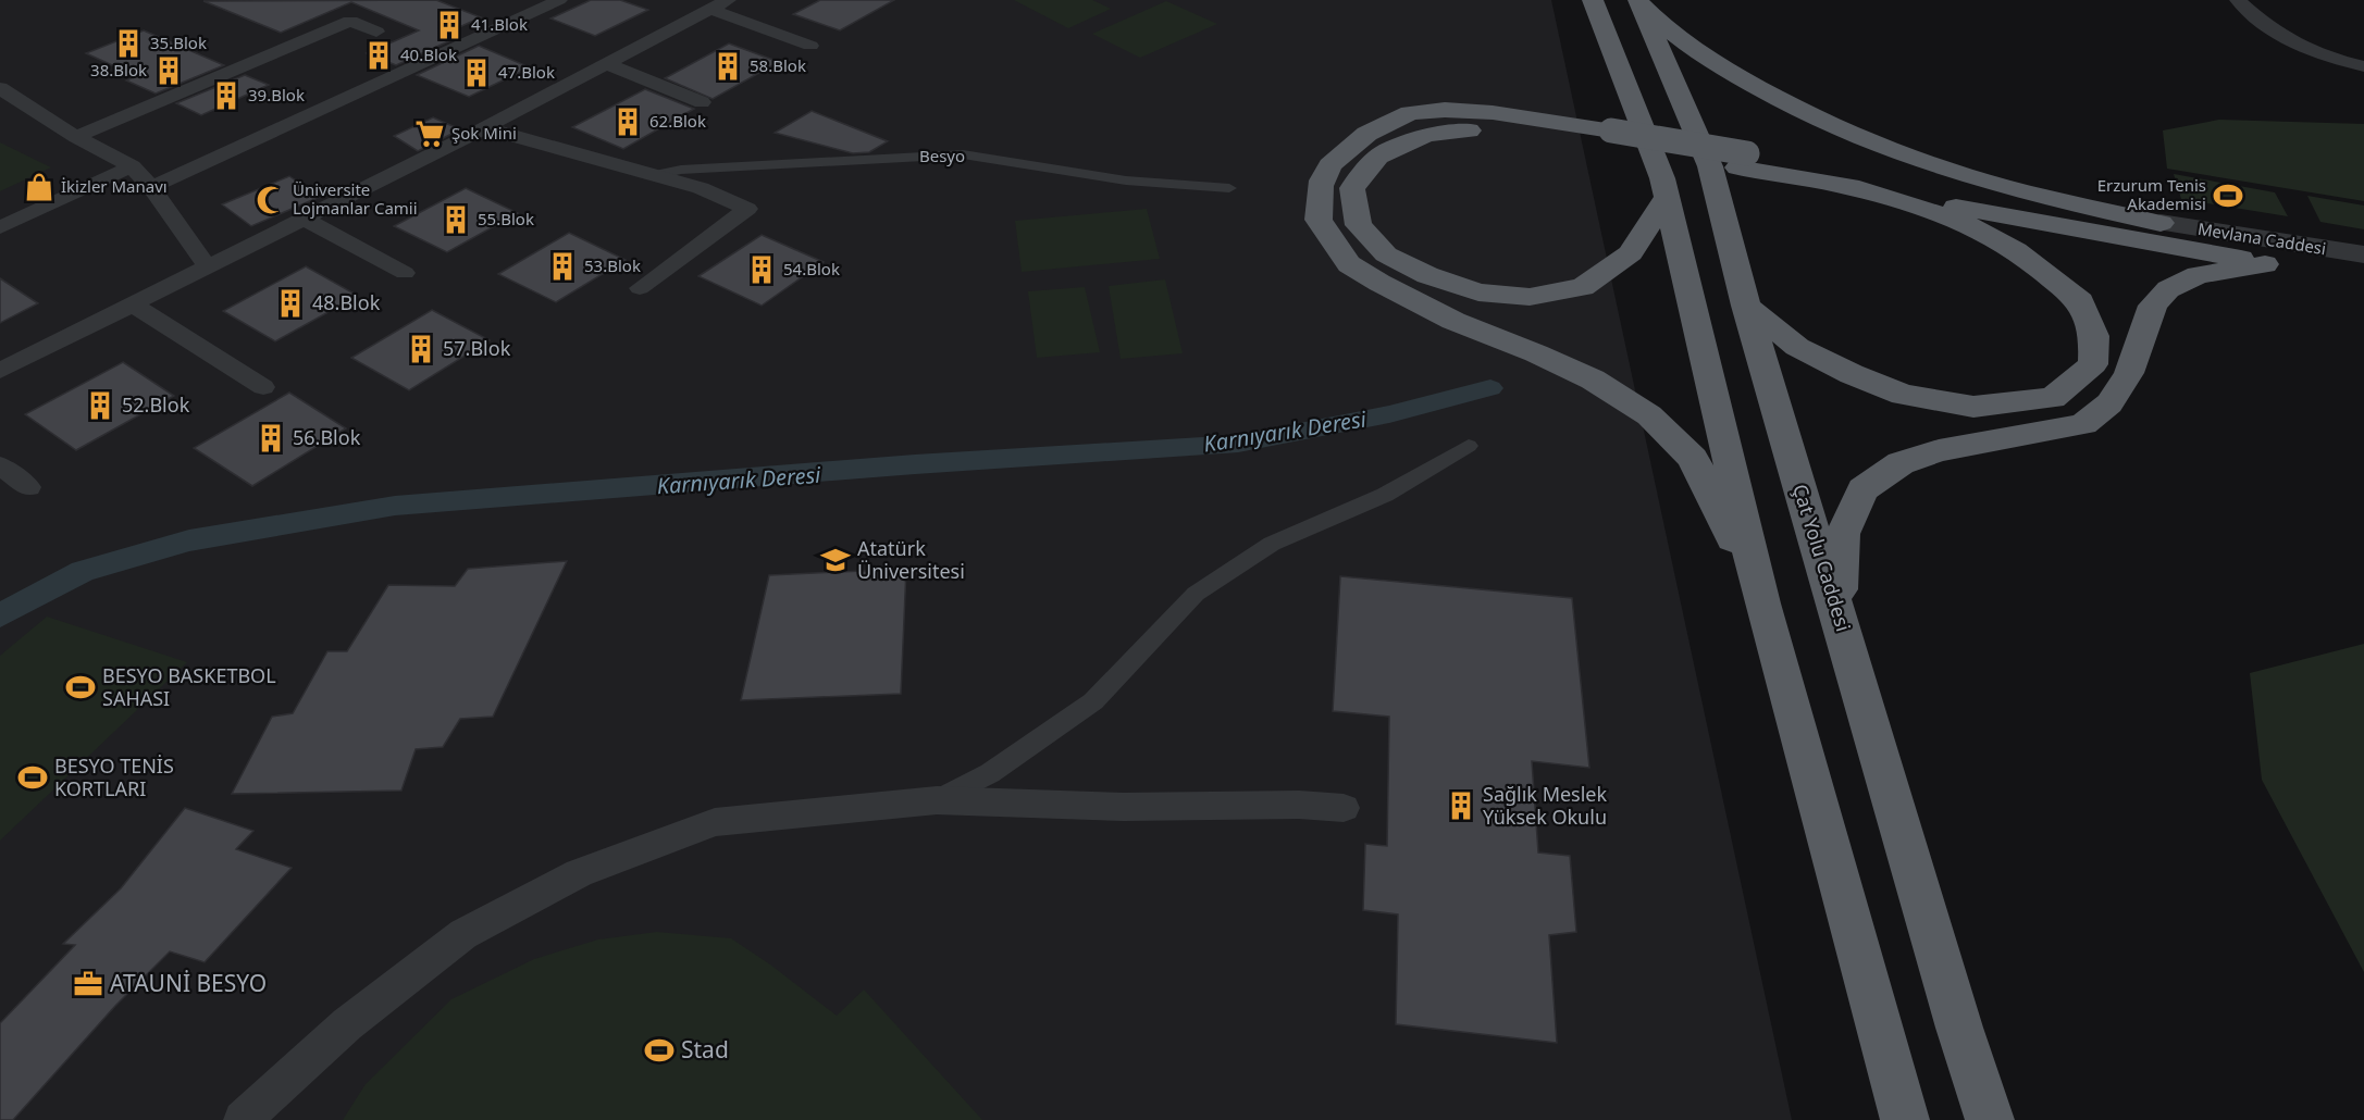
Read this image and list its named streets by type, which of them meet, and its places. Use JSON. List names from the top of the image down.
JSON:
{
  "streets": {
    "highway": ["Çat Yolu Caddesi"],
    "street": ["Besyo", "Mevlana Caddesi"]
  },
  "water": ["Karnıyarık Deresi"],
  "places": {
    "building": [
      "41.Blok",
      "35.Blok",
      "40.Blok",
      "58.Blok",
      "38.Blok",
      "47.Blok",
      "39.Blok",
      "62.Blok",
      "55.Blok",
      "53.Blok",
      "54.Blok",
      "48.Blok",
      "57.Blok",
      "52.Blok",
      "56.Blok",
      "Sağlık Meslek Yüksek Okulu"
    ],
    "supermarket": ["Şok Mini"],
    "shop": ["İkizler Manavı"],
    "sports": [
      "Erzurum Tenis Akademisi",
      "BESYO BASKETBOL SAHASI",
      "BESYO TENİS KORTLARI",
      "Stad"
    ],
    "mosque": ["Üniversite Lojmanlar Camii"],
    "school or university": ["Atatürk Üniversitesi"],
    "office": ["ATAUNİ BESYO"]
  }
}
